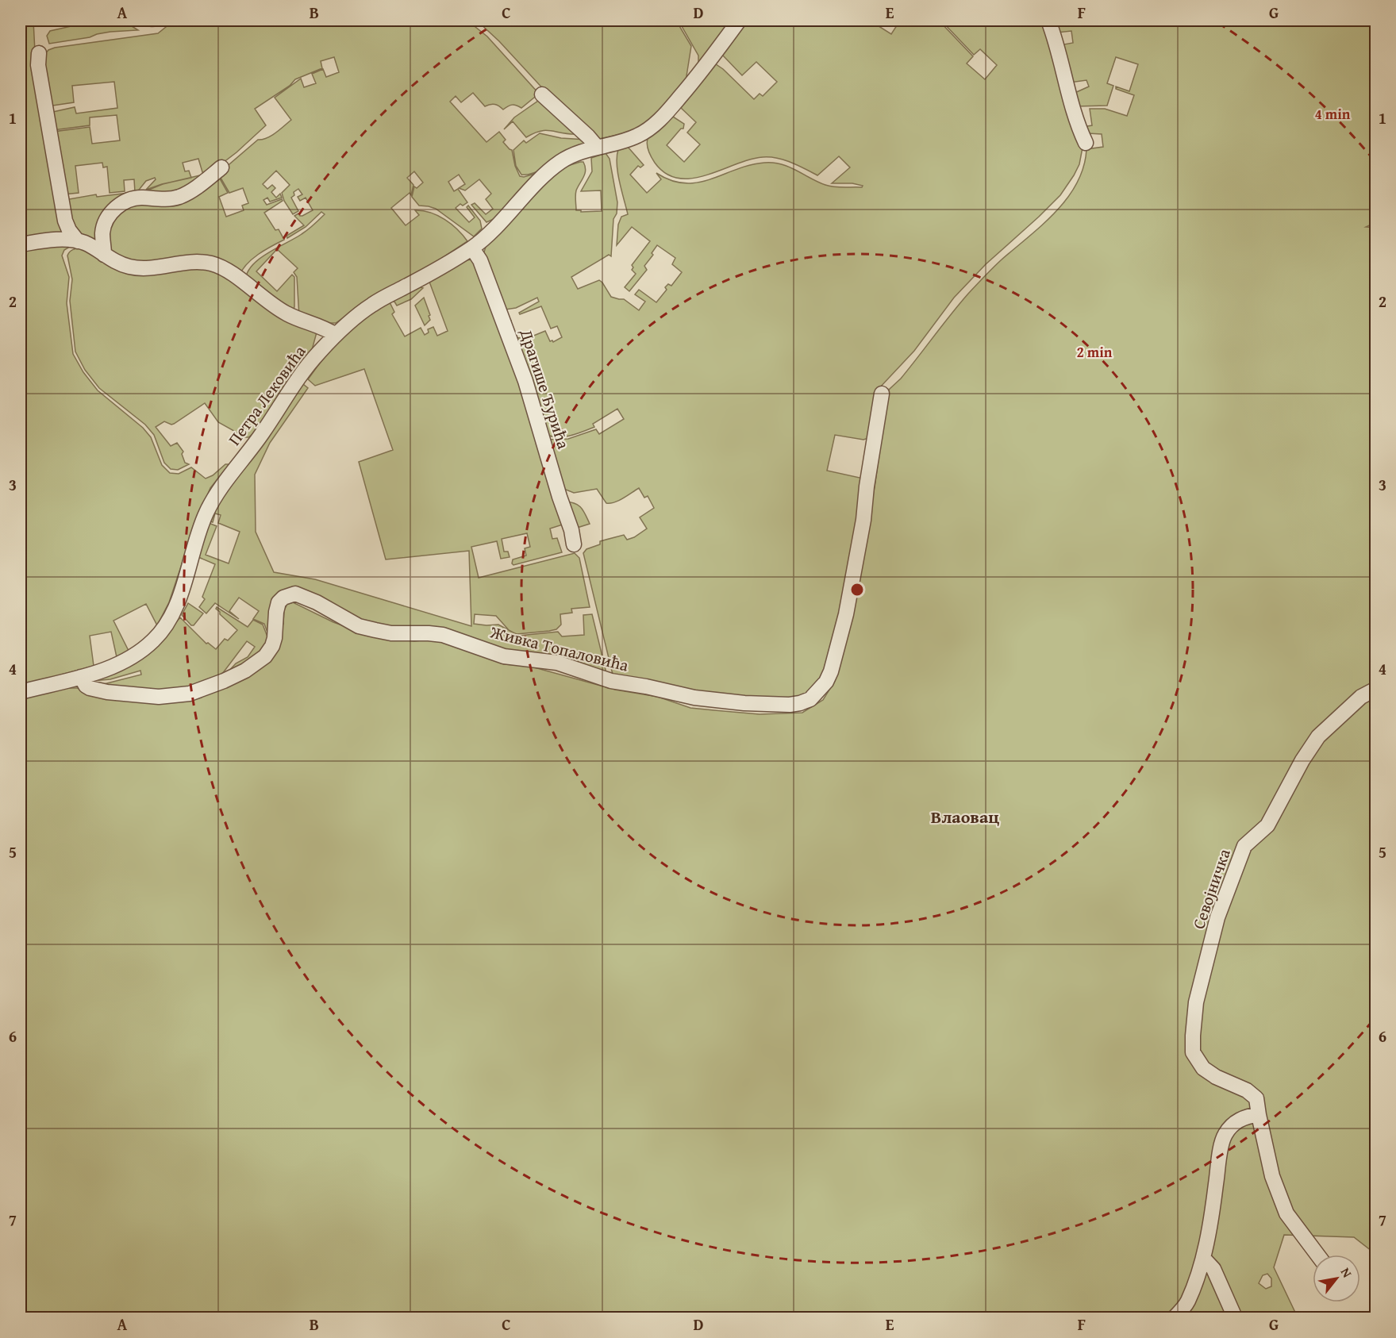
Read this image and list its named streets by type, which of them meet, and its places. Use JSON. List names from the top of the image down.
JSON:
{
  "streets": {
    "street": [
      "Драгише Ђурића",
      "Петра Лековића",
      "Живка Топаловића",
      "Севојничка"
    ]
  },
  "crossings": [
    ["Драгише Ђурића", "Петра Лековића"],
    ["Петра Лековића", "Живка Топаловића"]
  ],
  "districts": ["Влаовац"],
  "north": "top right",
  "grid": {
    "columns": [
      "A",
      "B",
      "C",
      "D",
      "E",
      "F",
      "G"
    ],
    "rows": [
      "1",
      "2",
      "3",
      "4",
      "5",
      "6",
      "7"
    ]
  },
  "rings": ["4 min", "2 min"]
}
